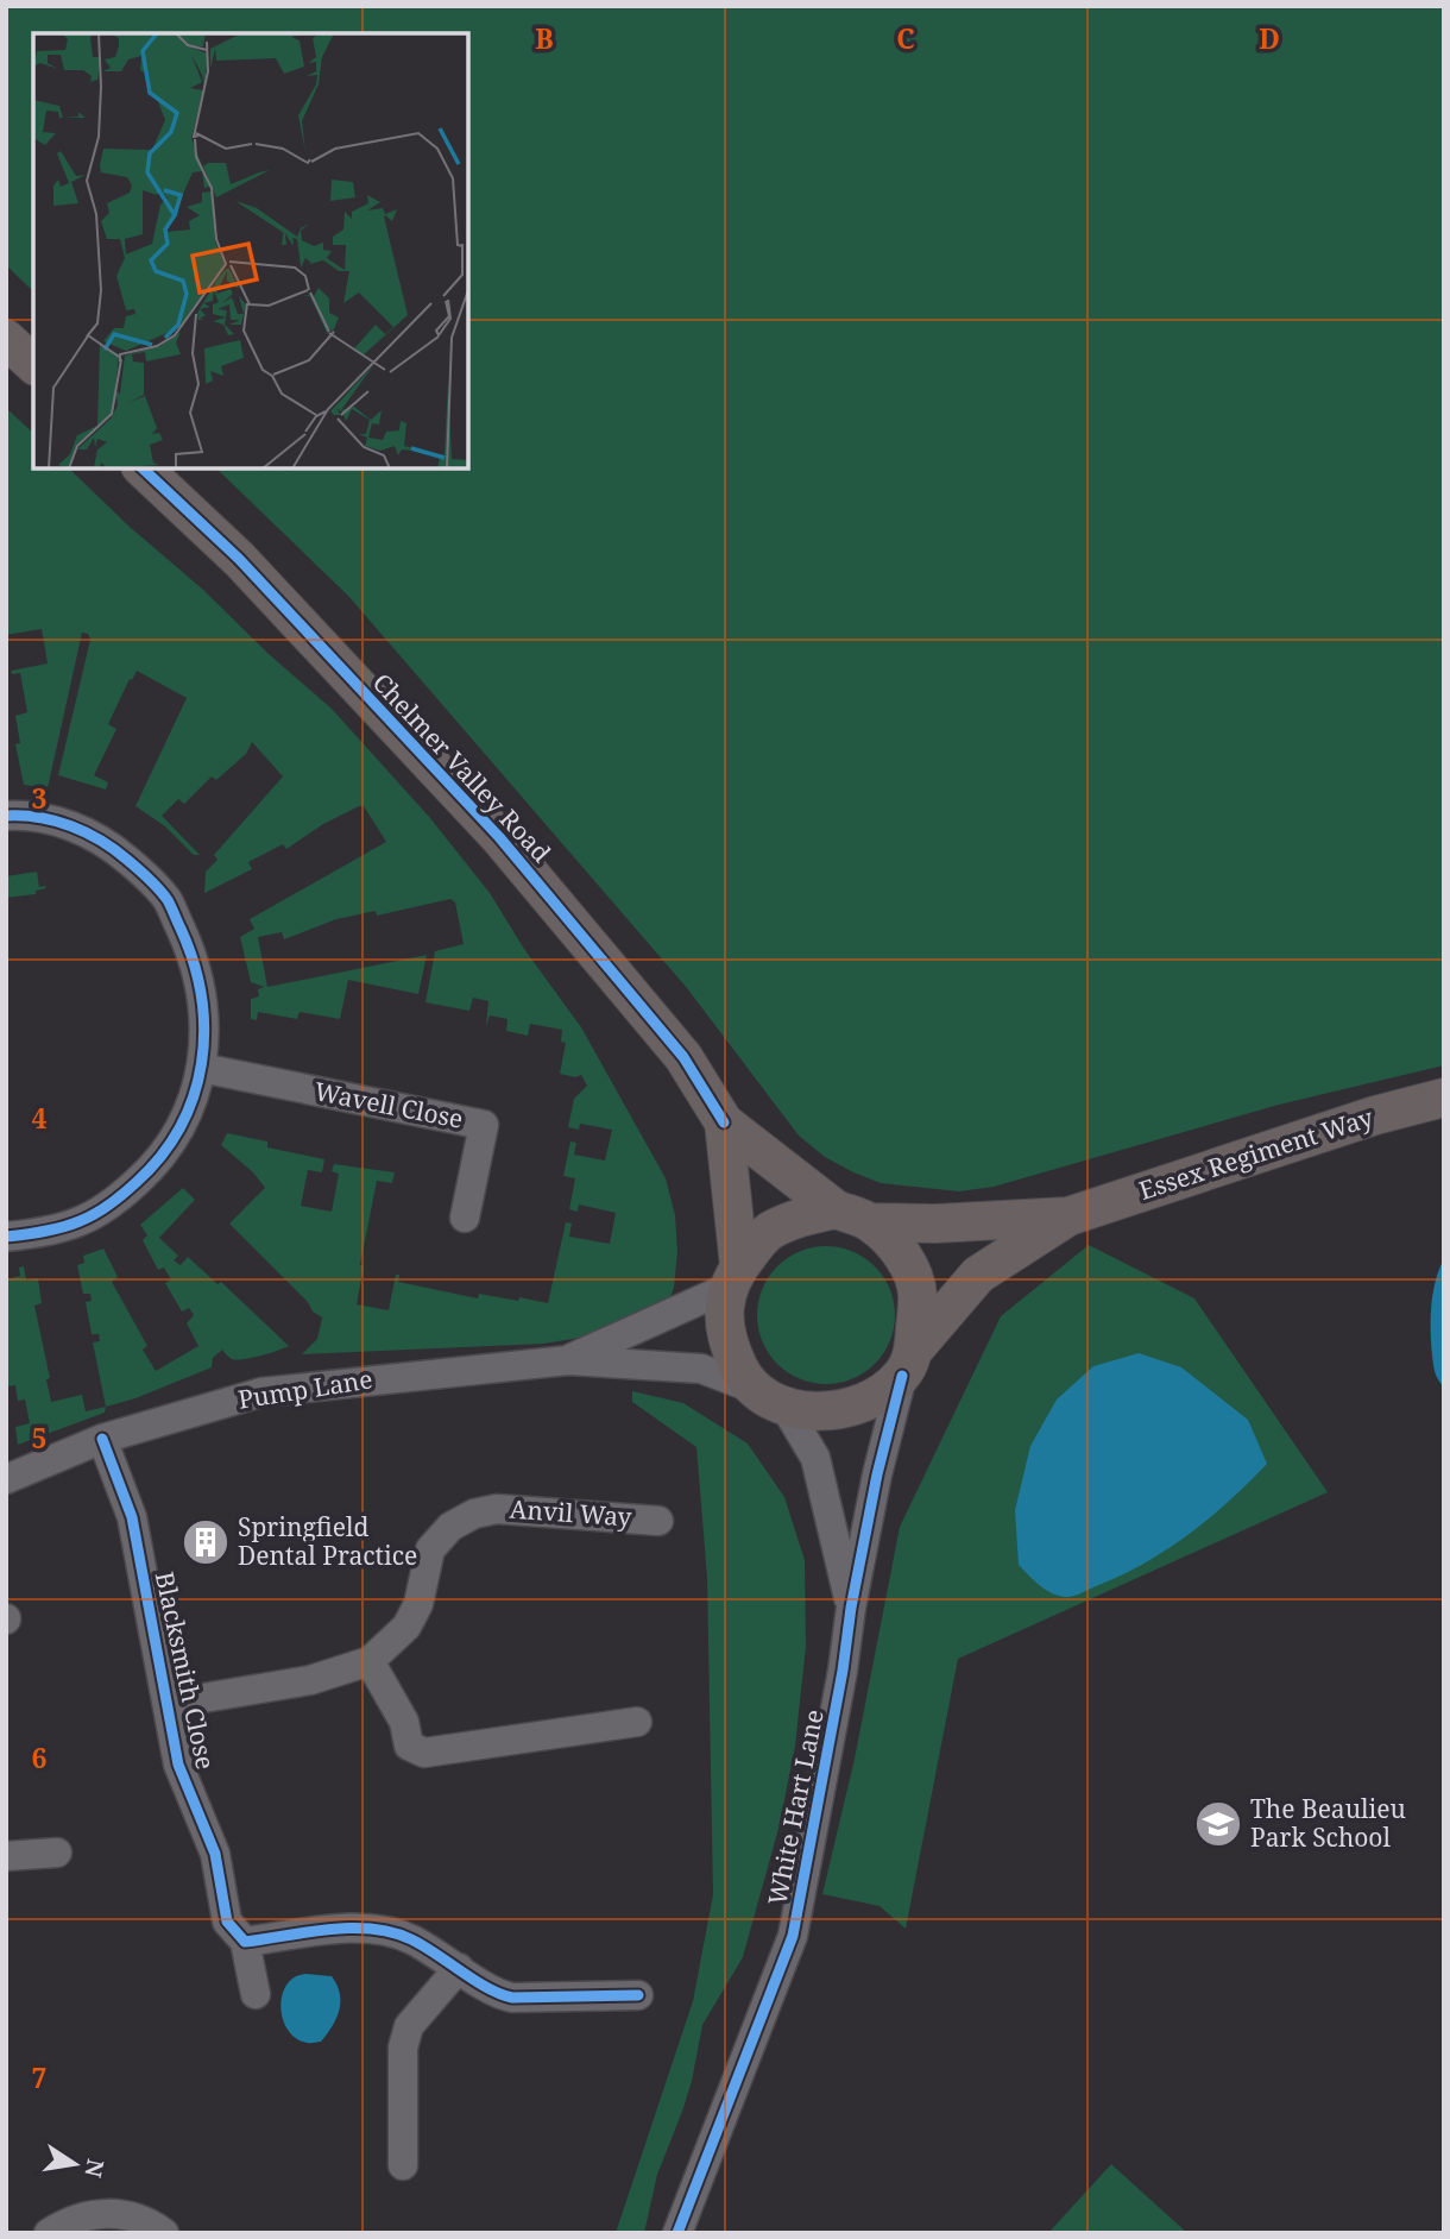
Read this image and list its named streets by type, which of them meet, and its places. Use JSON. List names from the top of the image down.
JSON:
{
  "streets": {
    "main road": ["Chelmer Valley Road", "Essex Regiment Way"],
    "street": [
      "Wavell Close",
      "Pump Lane",
      "Anvil Way",
      "Blacksmith Close",
      "White Hart Lane"
    ]
  },
  "crossings": [
    ["Chelmer Valley Road", "Essex Regiment Way"],
    ["Chelmer Valley Road", "Pump Lane"],
    ["Chelmer Valley Road", "White Hart Lane"],
    ["Essex Regiment Way", "Pump Lane"],
    ["Essex Regiment Way", "White Hart Lane"],
    ["Pump Lane", "Blacksmith Close"],
    ["Pump Lane", "White Hart Lane"],
    ["Anvil Way", "Blacksmith Close"]
  ],
  "places": {
    "building": ["Springfield Dental Practice"],
    "school or university": ["The Beaulieu Park School"]
  },
  "north": "right",
  "grid": {
    "columns": ["B", "C", "D"],
    "rows": [
      "3",
      "4",
      "5",
      "6",
      "7"
    ]
  }
}
